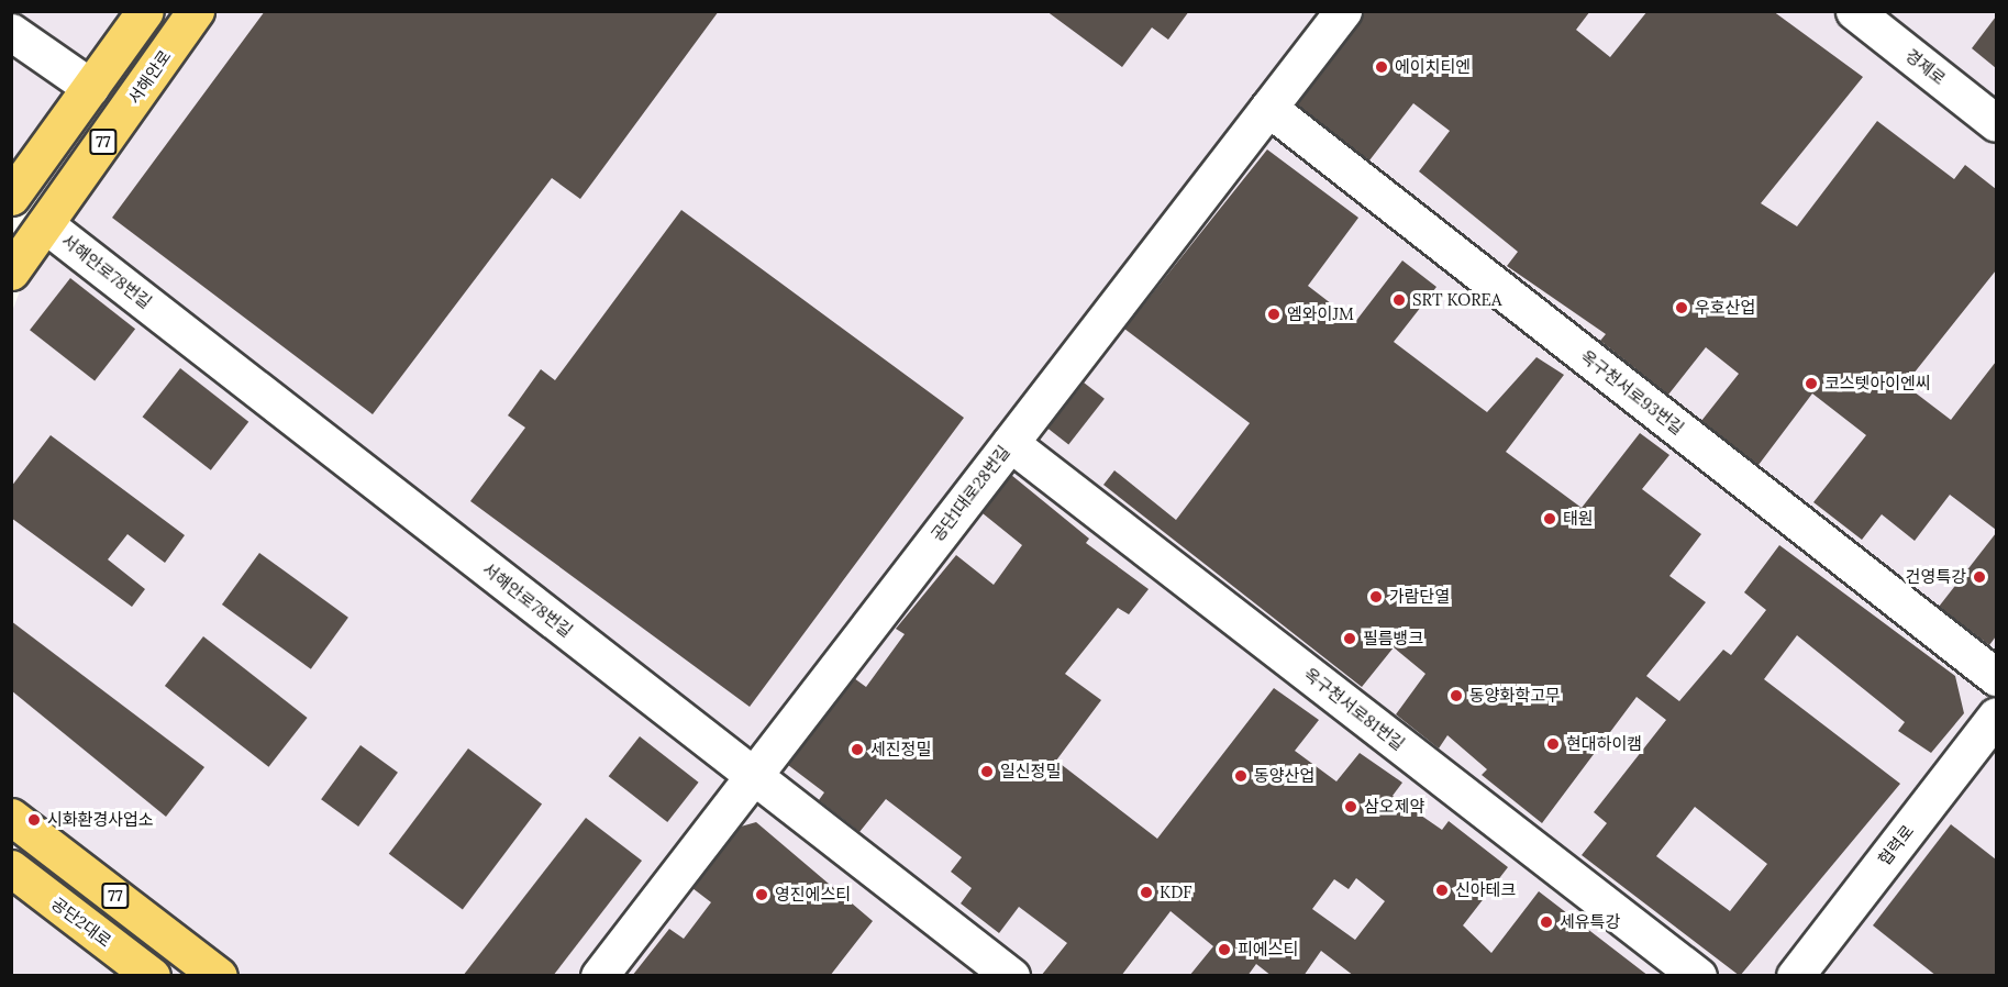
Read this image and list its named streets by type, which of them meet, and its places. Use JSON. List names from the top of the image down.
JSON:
{
  "streets": {
    "main road": ["서해안로", "77", "공단2대로"],
    "street": [
      "경제로",
      "서해안로78번길",
      "옥구천서로93번길",
      "공단1대로28번길",
      "옥구천서로81번길",
      "협력로"
    ]
  },
  "crossings": [
    ["서해안로", "서해안로78번길"],
    ["서해안로78번길", "공단1대로28번길"],
    ["옥구천서로93번길", "공단1대로28번길"],
    ["공단1대로28번길", "옥구천서로81번길"]
  ],
  "places": [
    "에이치티엔",
    "SRT KOREA",
    "우호산업",
    "엠와이JM",
    "코스텟아이엔씨",
    "태원",
    "건영특강",
    "가람단열",
    "필름뱅크",
    "동양화학고무",
    "현대하이캠",
    "세진정밀",
    "일신정밀",
    "동양산업",
    "삼오제약",
    "시화환경사업소",
    "신아테크",
    "KDF",
    "영진에스티",
    "세유특강",
    "피에스티"
  ]
}
